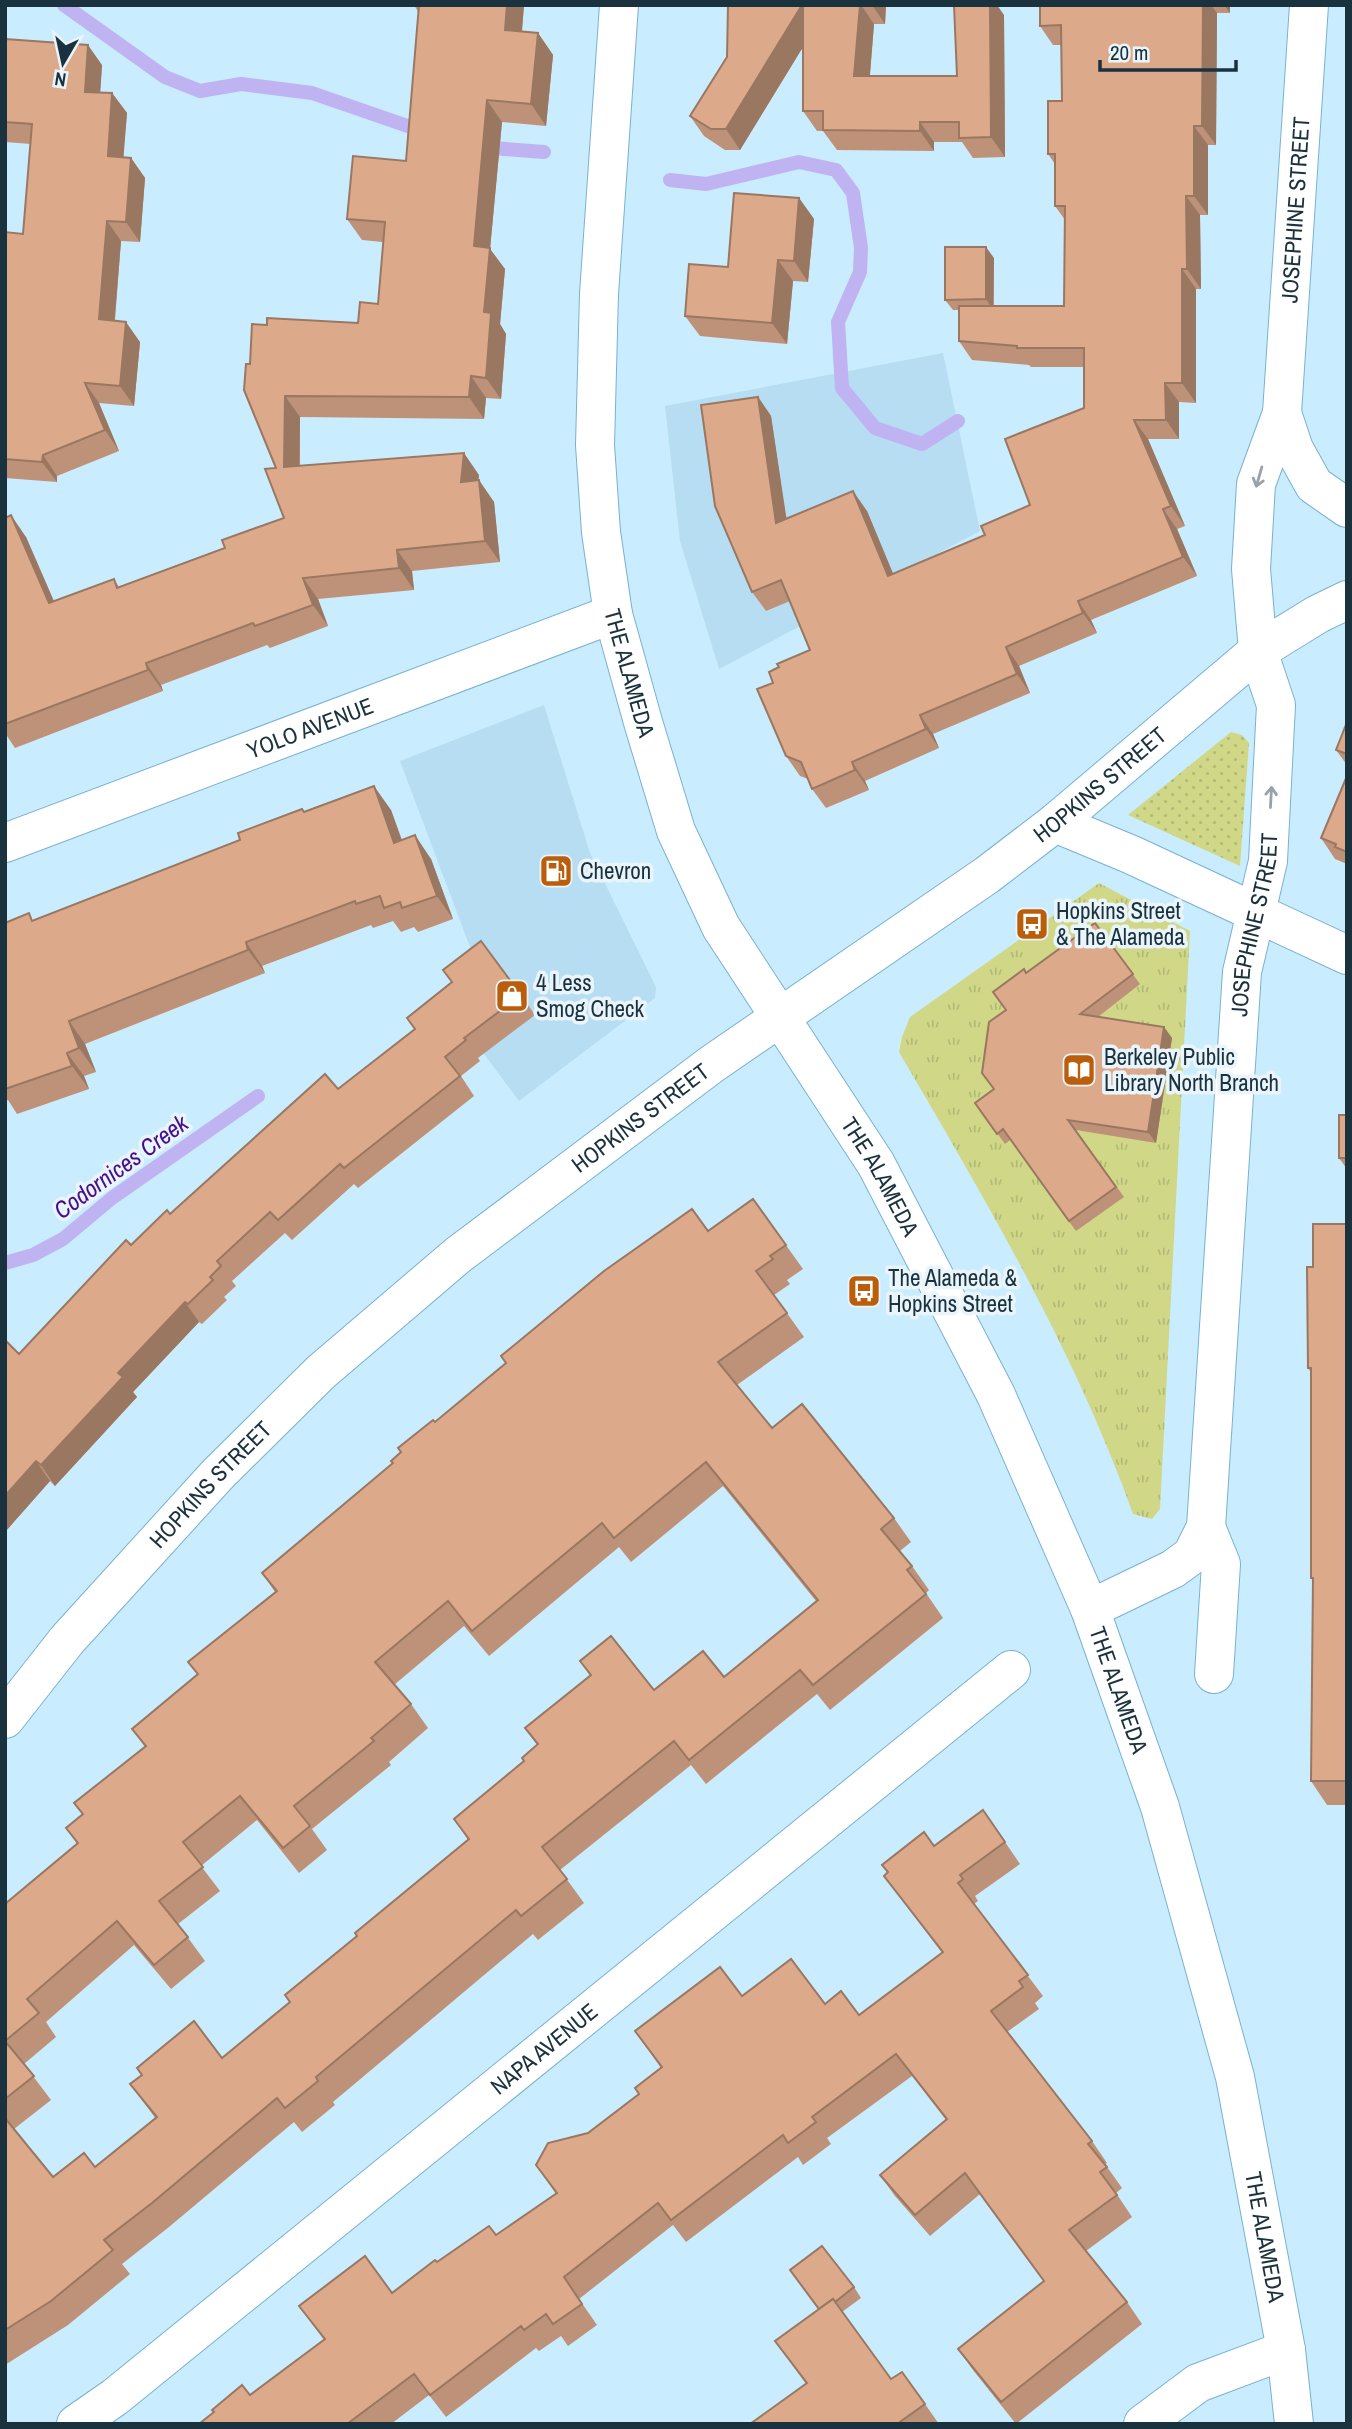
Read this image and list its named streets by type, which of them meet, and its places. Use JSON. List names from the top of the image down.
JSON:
{
  "streets": {
    "street": [
      "JOSEPHINE STREET",
      "THE ALAMEDA",
      "YOLO AVENUE",
      "HOPKINS STREET",
      "NAPA AVENUE"
    ]
  },
  "crossings": [
    ["JOSEPHINE STREET", "THE ALAMEDA"],
    ["JOSEPHINE STREET", "HOPKINS STREET"],
    ["THE ALAMEDA", "YOLO AVENUE"],
    ["THE ALAMEDA", "HOPKINS STREET"]
  ],
  "water": ["Codornices Creek"],
  "places": {
    "fuel station": ["Chevron"],
    "bus stop": ["Hopkins Street & The Alameda", "The Alameda & Hopkins Street"],
    "shop": ["4 Less Smog Check"],
    "library": ["Berkeley Public Library North Branch"]
  },
  "scale_bar": "20 m",
  "north": "bottom"
}
